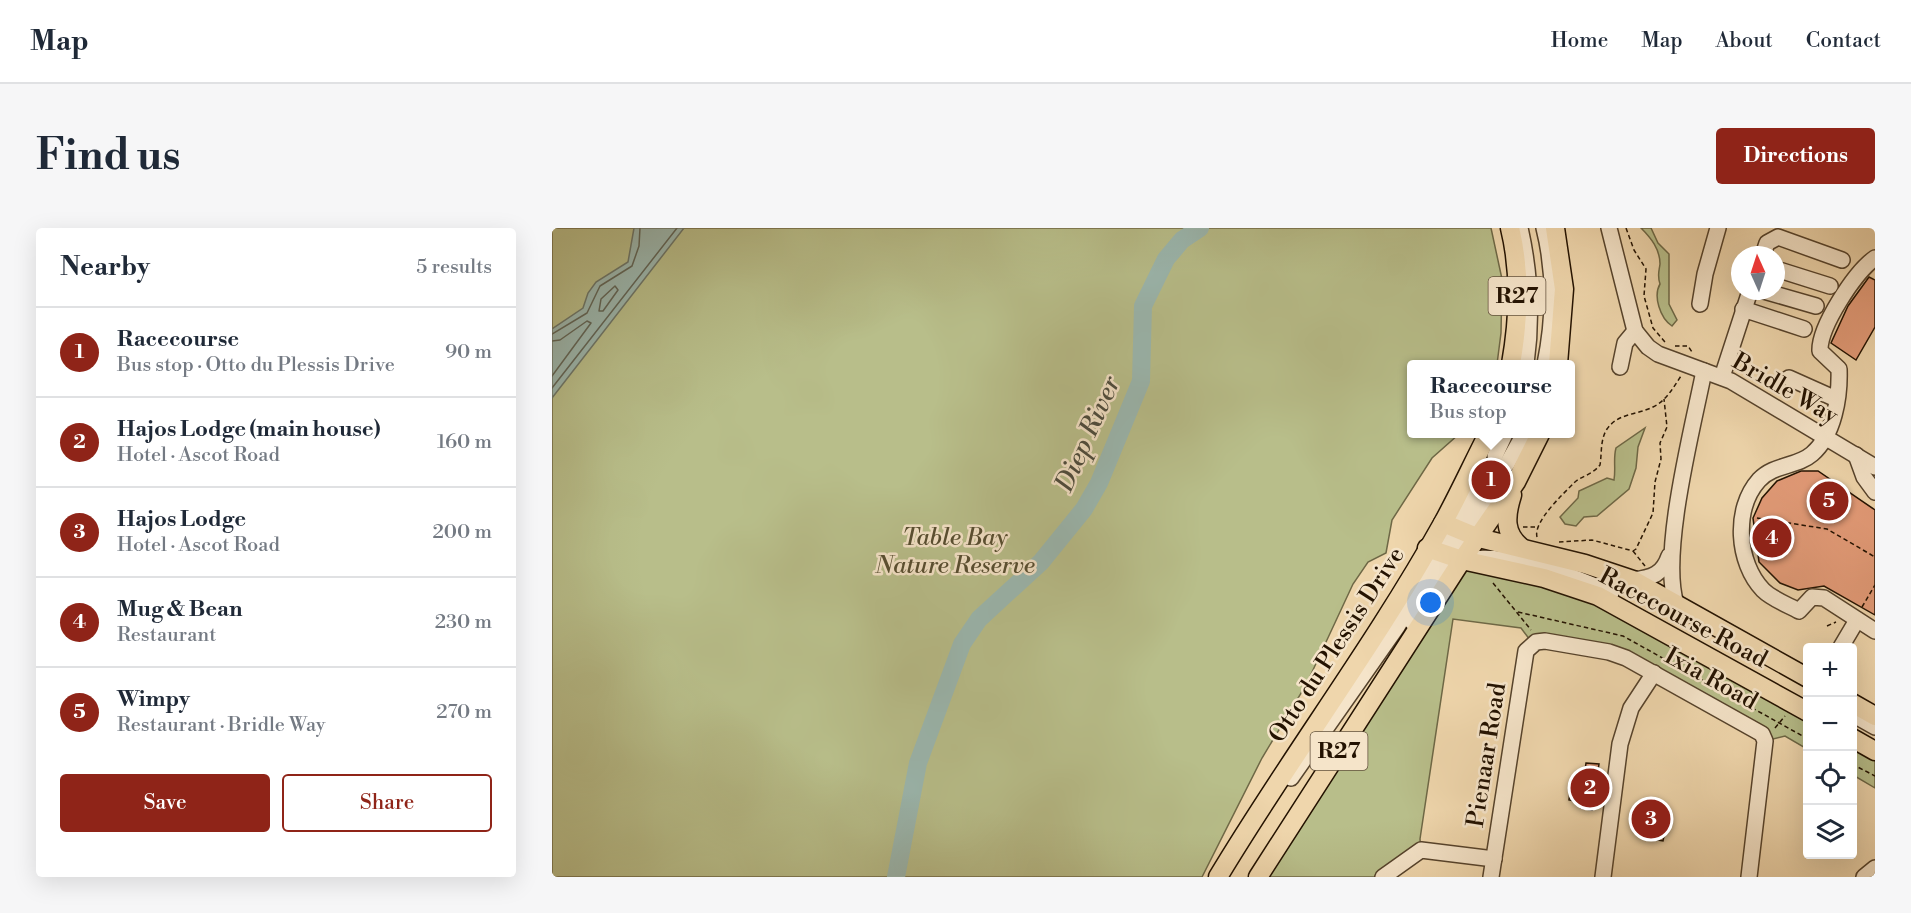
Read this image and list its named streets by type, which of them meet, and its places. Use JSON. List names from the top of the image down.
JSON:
{
  "streets": {
    "main road": ["R27", "Racecourse Road", "Otto du Plessis Drive"],
    "street": ["Bridle Way", "Ixia Road", "Pienaar Road"]
  },
  "crossings": [
    ["Racecourse Road", "Otto du Plessis Drive"],
    ["Ixia Road", "Pienaar Road"]
  ],
  "water": ["Diep River"],
  "parks": ["Table Bay Nature Reserve"],
  "north": "top",
  "page": {
    "header": "Map",
    "nav": [
      "Home",
      "Map",
      "About",
      "Contact"
    ],
    "buttons": [
      "Directions",
      ["Save", "Share"]
    ],
    "title": "Find us",
    "heading": ["Nearby", "5 results"],
    "list": [
      {
        "mark": "1",
        "name": "Racecourse",
        "note": "Bus stop · Otto du Plessis Drive",
        "value": "90 m"
      },
      {
        "mark": "2",
        "name": "Hajos Lodge (main house)",
        "note": "Hotel · Ascot Road",
        "value": "160 m"
      },
      {
        "mark": "3",
        "name": "Hajos Lodge",
        "note": "Hotel · Ascot Road",
        "value": "200 m"
      },
      {
        "mark": "4",
        "name": "Mug & Bean",
        "note": "Restaurant",
        "value": "230 m"
      },
      {
        "mark": "5",
        "name": "Wimpy",
        "note": "Restaurant · Bridle Way",
        "value": "270 m"
      }
    ],
    "popup": ["Racecourse", "Bus stop"],
    "pins": [
      "1",
      "5",
      "4",
      "2",
      "3"
    ],
    "map_buttons": ["+", "−"]
  }
}
